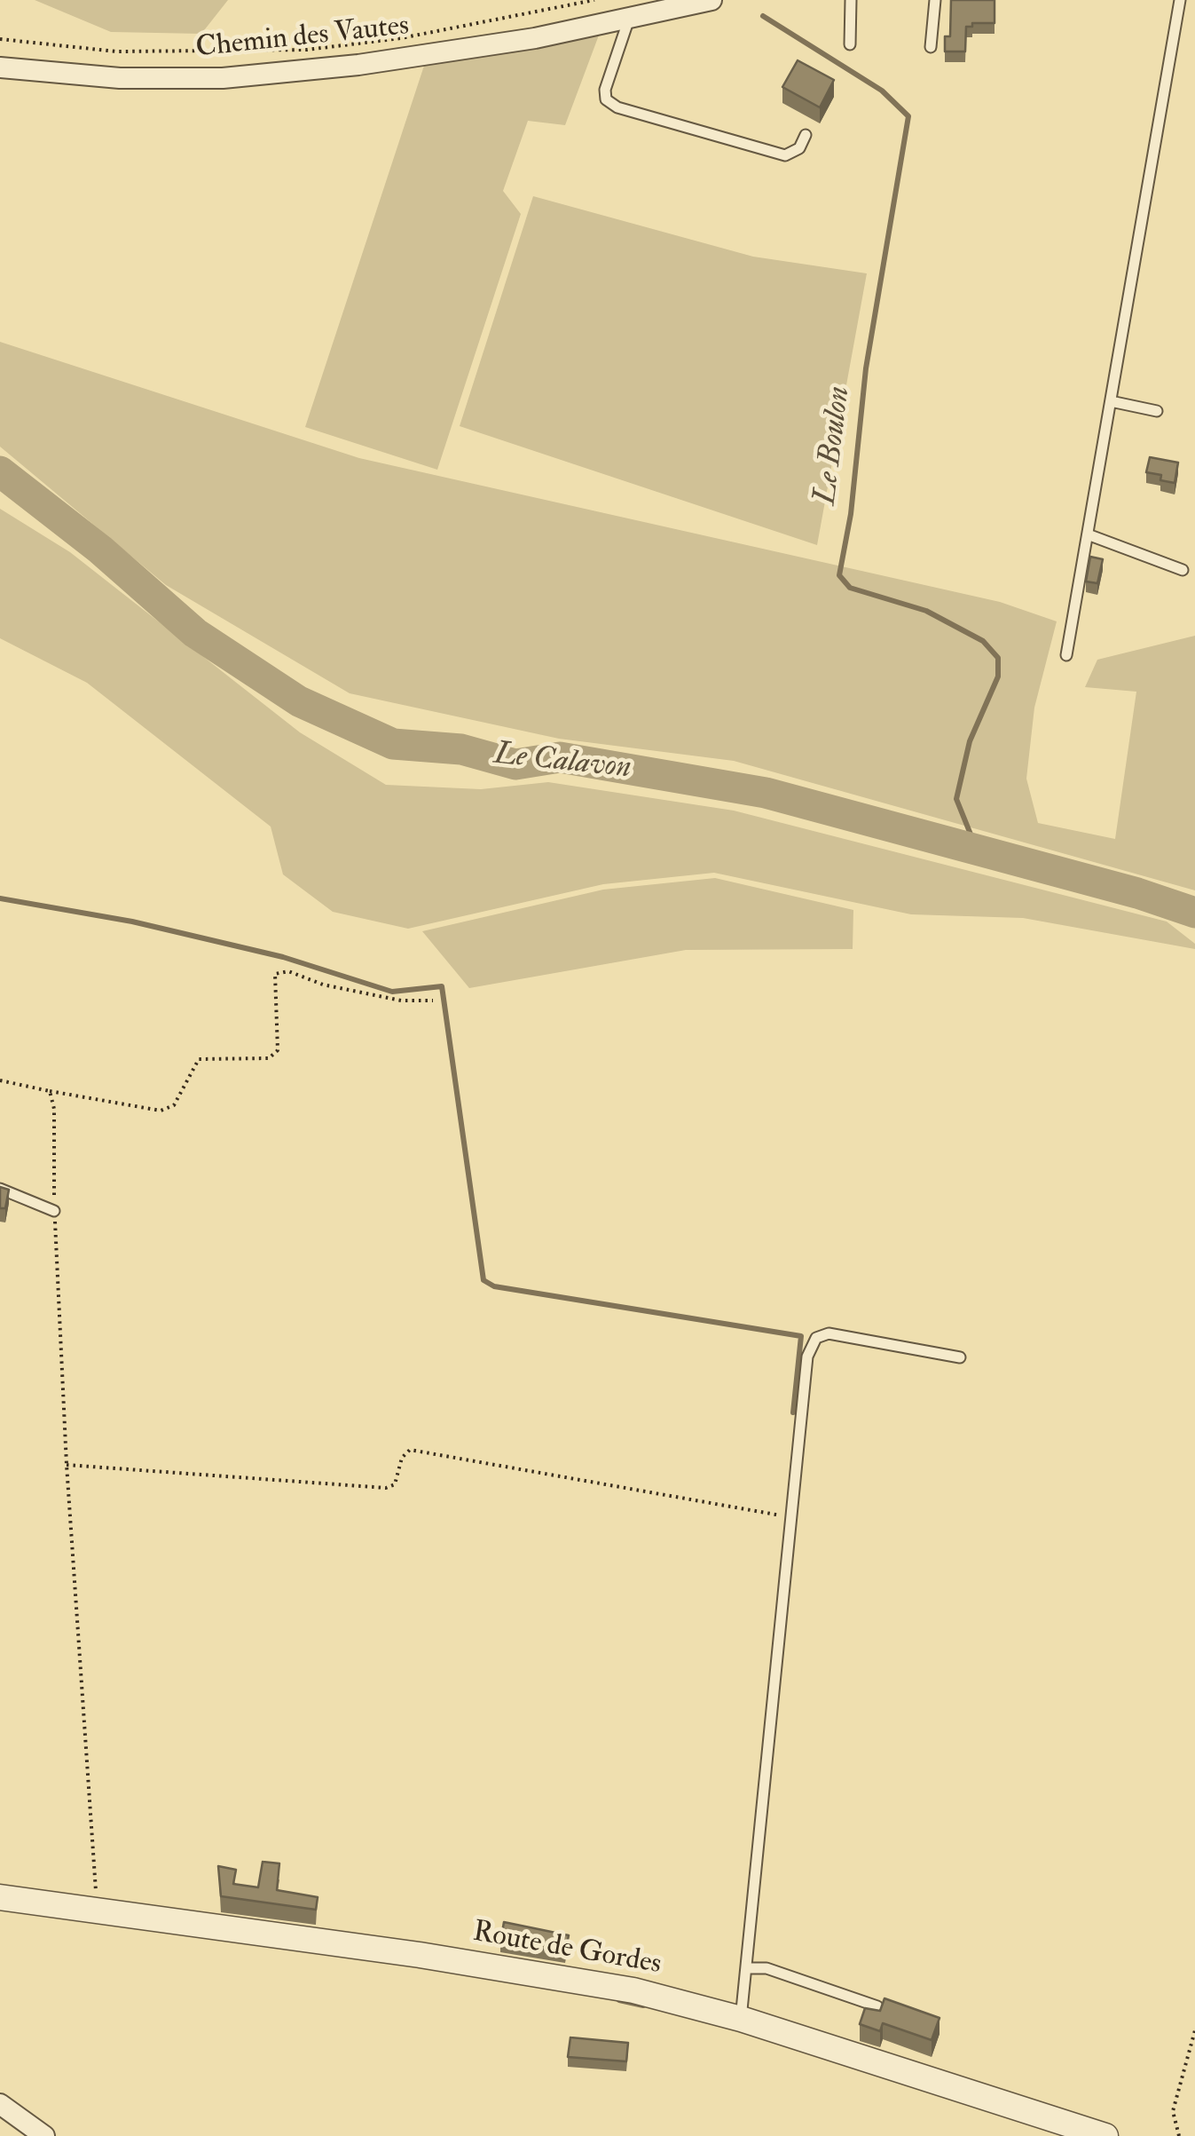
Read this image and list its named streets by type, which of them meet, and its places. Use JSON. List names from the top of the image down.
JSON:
{
  "streets": {
    "street": ["Chemin des Vautes", "Route de Gordes"]
  },
  "water": ["Le Boulon", "Le Calavon"]
}
